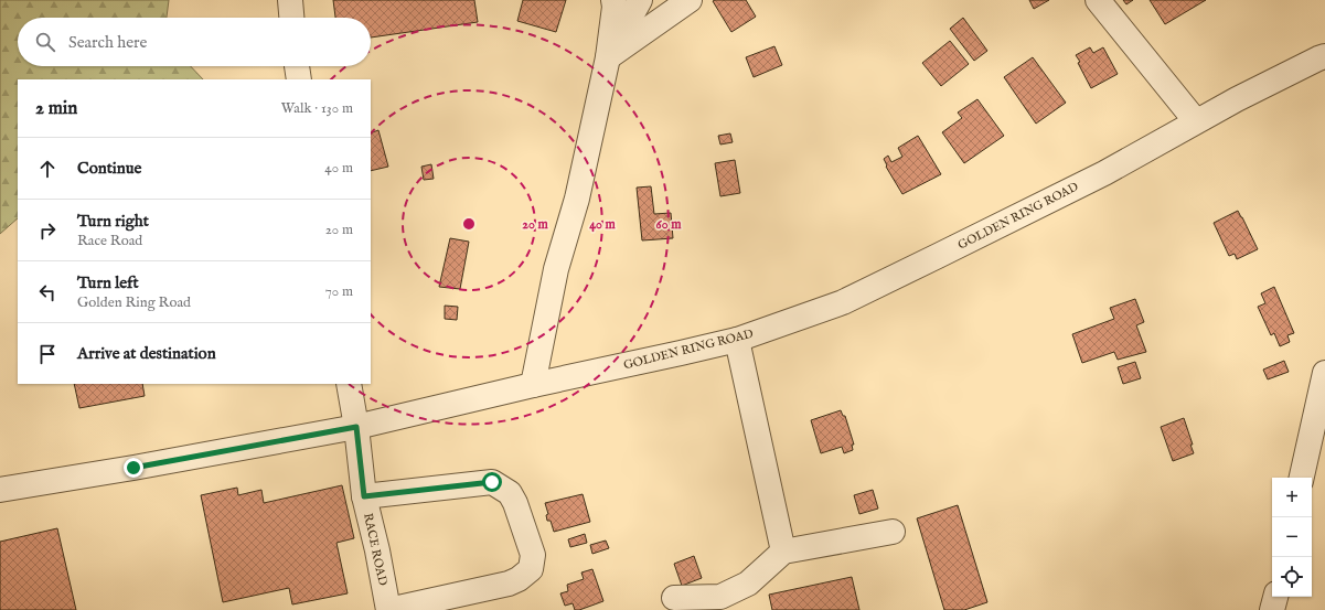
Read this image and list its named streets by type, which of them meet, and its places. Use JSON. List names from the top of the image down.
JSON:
{
  "streets": {
    "street": ["GOLDEN RING ROAD", "RACE ROAD"]
  },
  "crossings": [
    ["GOLDEN RING ROAD", "RACE ROAD"]
  ],
  "page": {
    "search": "Search here",
    "heading": ["2 min", "Walk · 130 m"],
    "list": [
      ["Continue", "40 m"],
      ["Turn right", "Race Road", "20 m"],
      ["Turn left", "Golden Ring Road", "70 m"],
      "Arrive at destination"
    ],
    "map_buttons": ["+", "−"]
  },
  "rings": ["20 m", "40 m", "60 m"]
}
